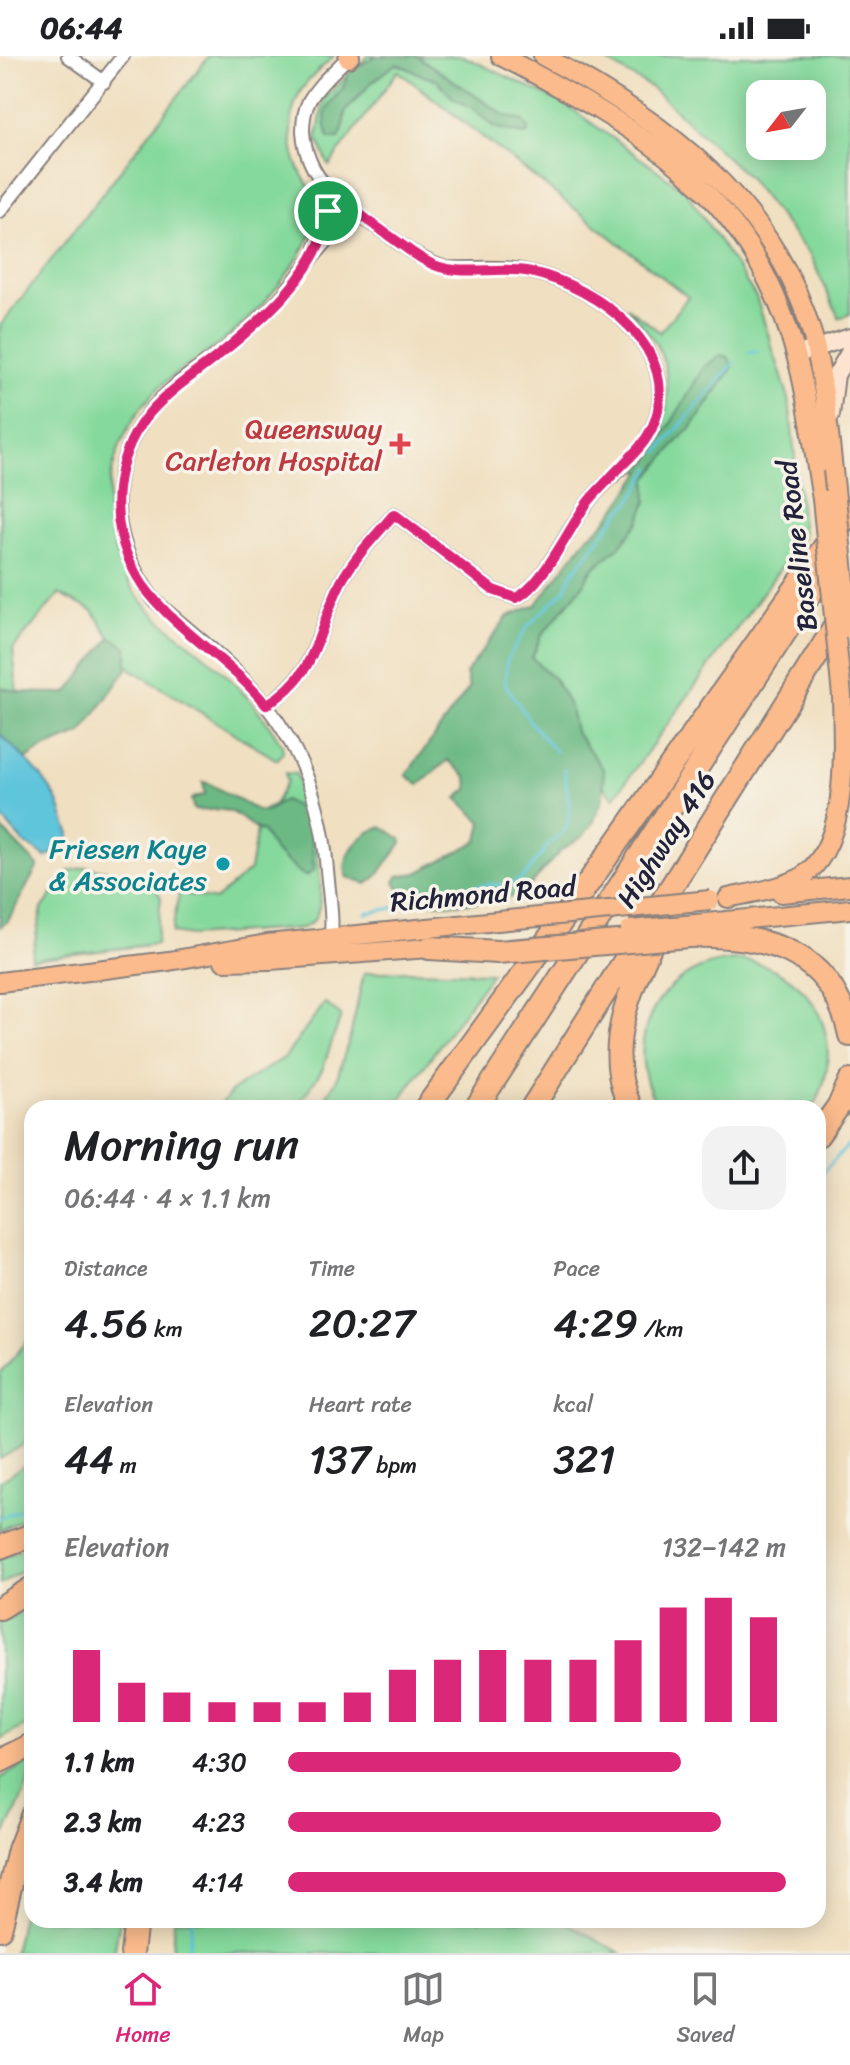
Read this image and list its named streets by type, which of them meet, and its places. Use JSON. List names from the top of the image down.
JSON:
{
  "streets": {
    "highway": ["Highway 416"],
    "main road": ["Baseline Road", "Richmond Road"]
  },
  "places": {
    "health": ["Queensway Carleton Hospital"],
    "other": ["Friesen Kaye & Associates"]
  },
  "north": "bottom left",
  "page": {
    "status": "06:44",
    "heading": ["Morning run", "06:44 · 4 × 1.1 km"],
    "stats": [
      ["Distance", "4.56 km"],
      ["Time", "20:27"],
      ["Pace", "4:29 /km"],
      ["Elevation", "44 m"],
      ["Heart rate", "137 bpm"],
      ["kcal", "321"]
    ],
    "chart": ["Elevation", "132–142 m"],
    "list": [
      {
        "name": "1.1 km",
        "note": "4:30"
      },
      {
        "name": "2.3 km",
        "note": "4:23"
      },
      {
        "name": "3.4 km",
        "note": "4:14"
      }
    ],
    "tabs": ["Home", "Map", "Saved"]
  }
}
